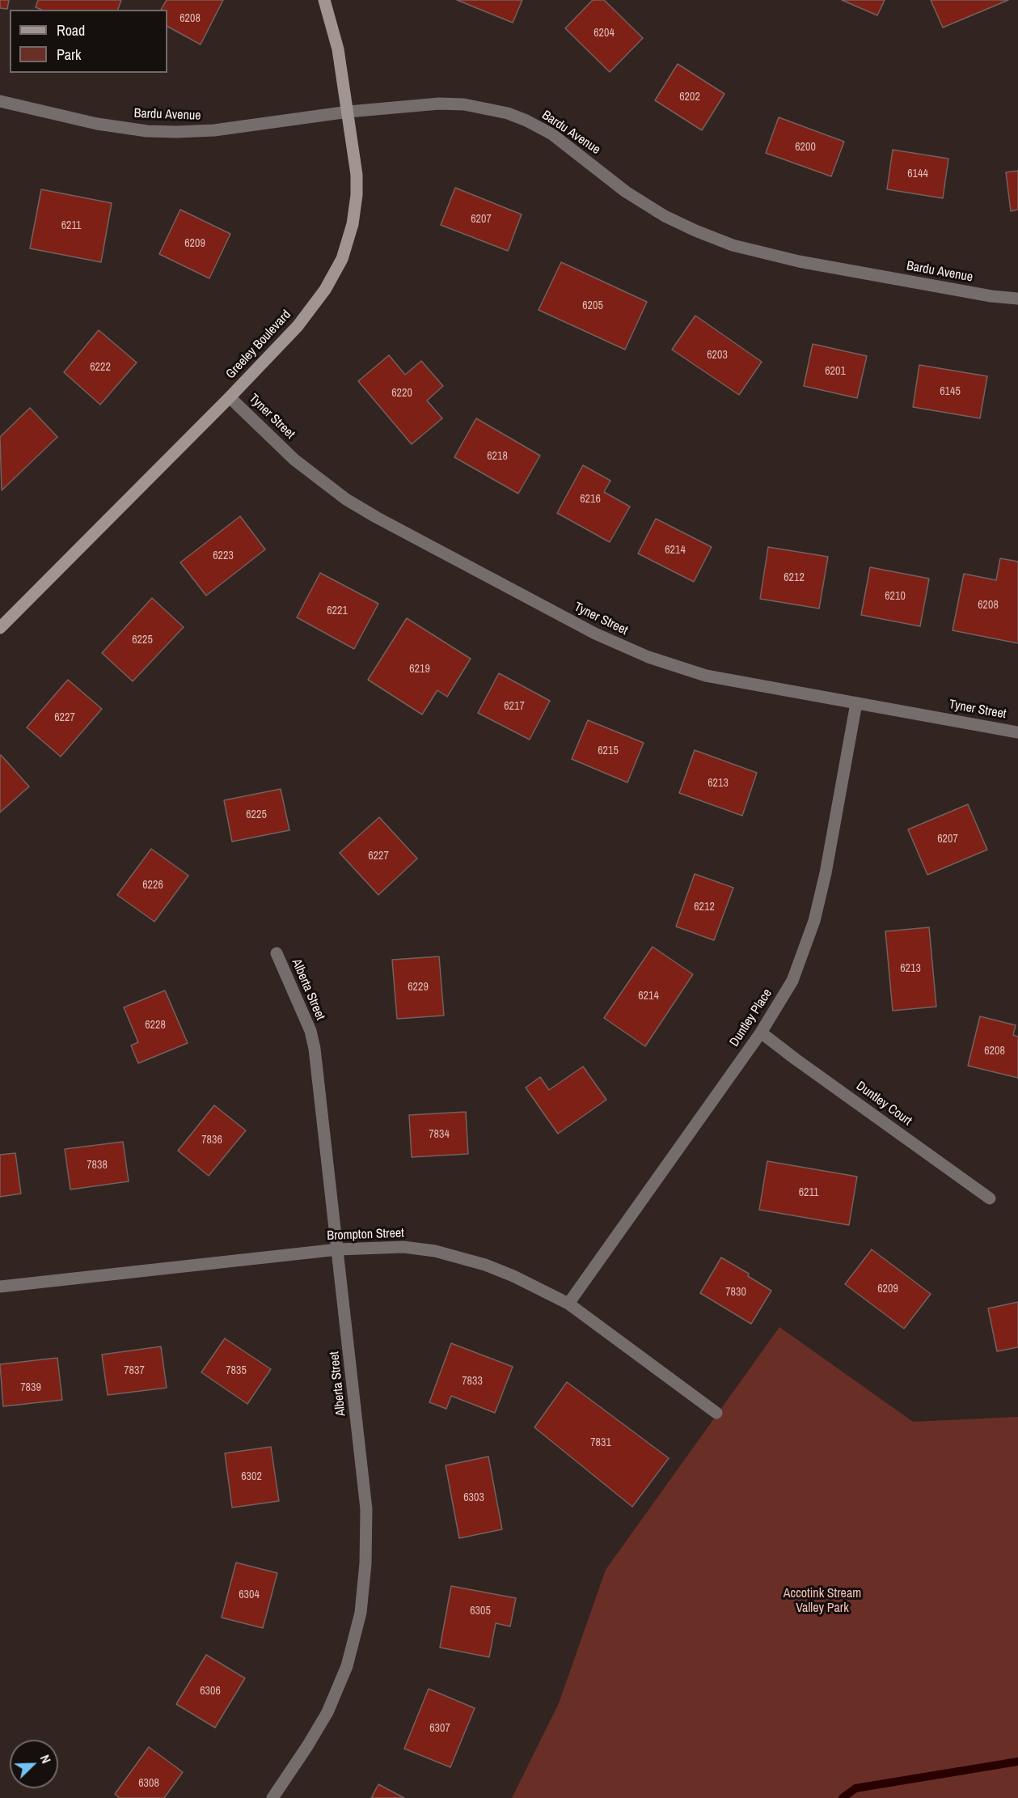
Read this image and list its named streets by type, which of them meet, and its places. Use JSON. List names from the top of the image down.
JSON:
{
  "streets": {
    "street": [
      "Bardu Avenue",
      "Greeley Boulevard",
      "Tyner Street",
      "Alberta Street",
      "Duntley Place",
      "Duntley Court",
      "Brompton Street"
    ]
  },
  "crossings": [
    ["Bardu Avenue", "Greeley Boulevard"],
    ["Greeley Boulevard", "Tyner Street"],
    ["Tyner Street", "Duntley Place"],
    ["Alberta Street", "Brompton Street"],
    ["Duntley Place", "Duntley Court"],
    ["Duntley Place", "Brompton Street"]
  ],
  "parks": ["Accotink Stream Valley Park"],
  "house_numbers": [
    "6208",
    "6204",
    "6202",
    "6200",
    "6144",
    "6207",
    "6211",
    "6209",
    "6205",
    "6203",
    "6222",
    "6201",
    "6145",
    "6220",
    "6218",
    "6216",
    "6214",
    "6223",
    "6212",
    "6210",
    "6208",
    "6221",
    "6225",
    "6219",
    "6217",
    "6227",
    "6215",
    "6213",
    "6225",
    "6207",
    "6227",
    "6226",
    "6212",
    "6213",
    "6229",
    "6214",
    "6228",
    "6208",
    "7834",
    "7836",
    "7838",
    "6211",
    "6209",
    "7830",
    "7837",
    "7835",
    "7833",
    "7839",
    "7831",
    "6302",
    "6303",
    "6304",
    "6305",
    "6306",
    "6307",
    "6308"
  ],
  "legend": ["Road", "Park"],
  "north": "top right"
}
